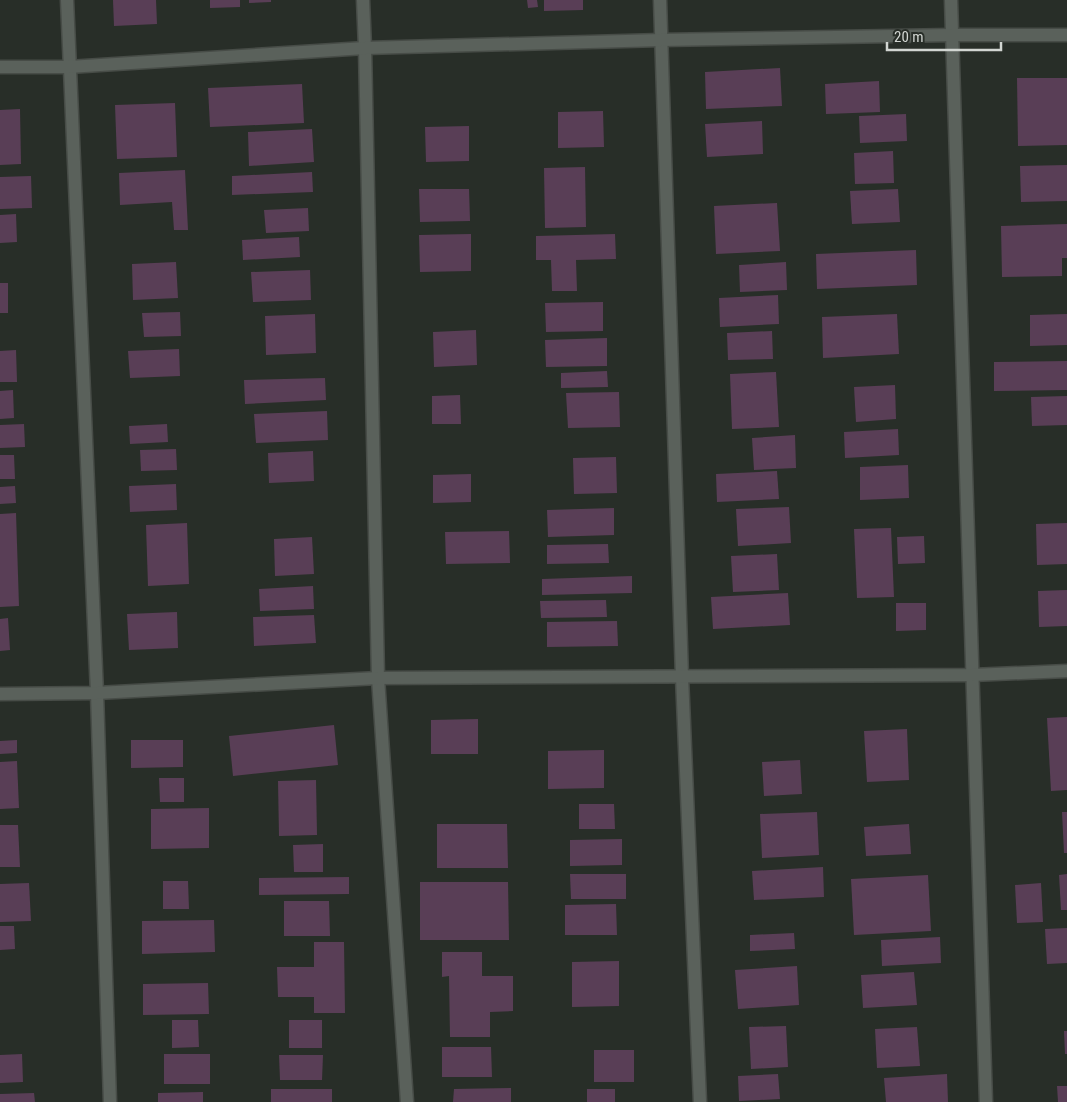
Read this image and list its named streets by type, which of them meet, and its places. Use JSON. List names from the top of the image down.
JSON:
{
  "scale_bar": "20 m"
}
